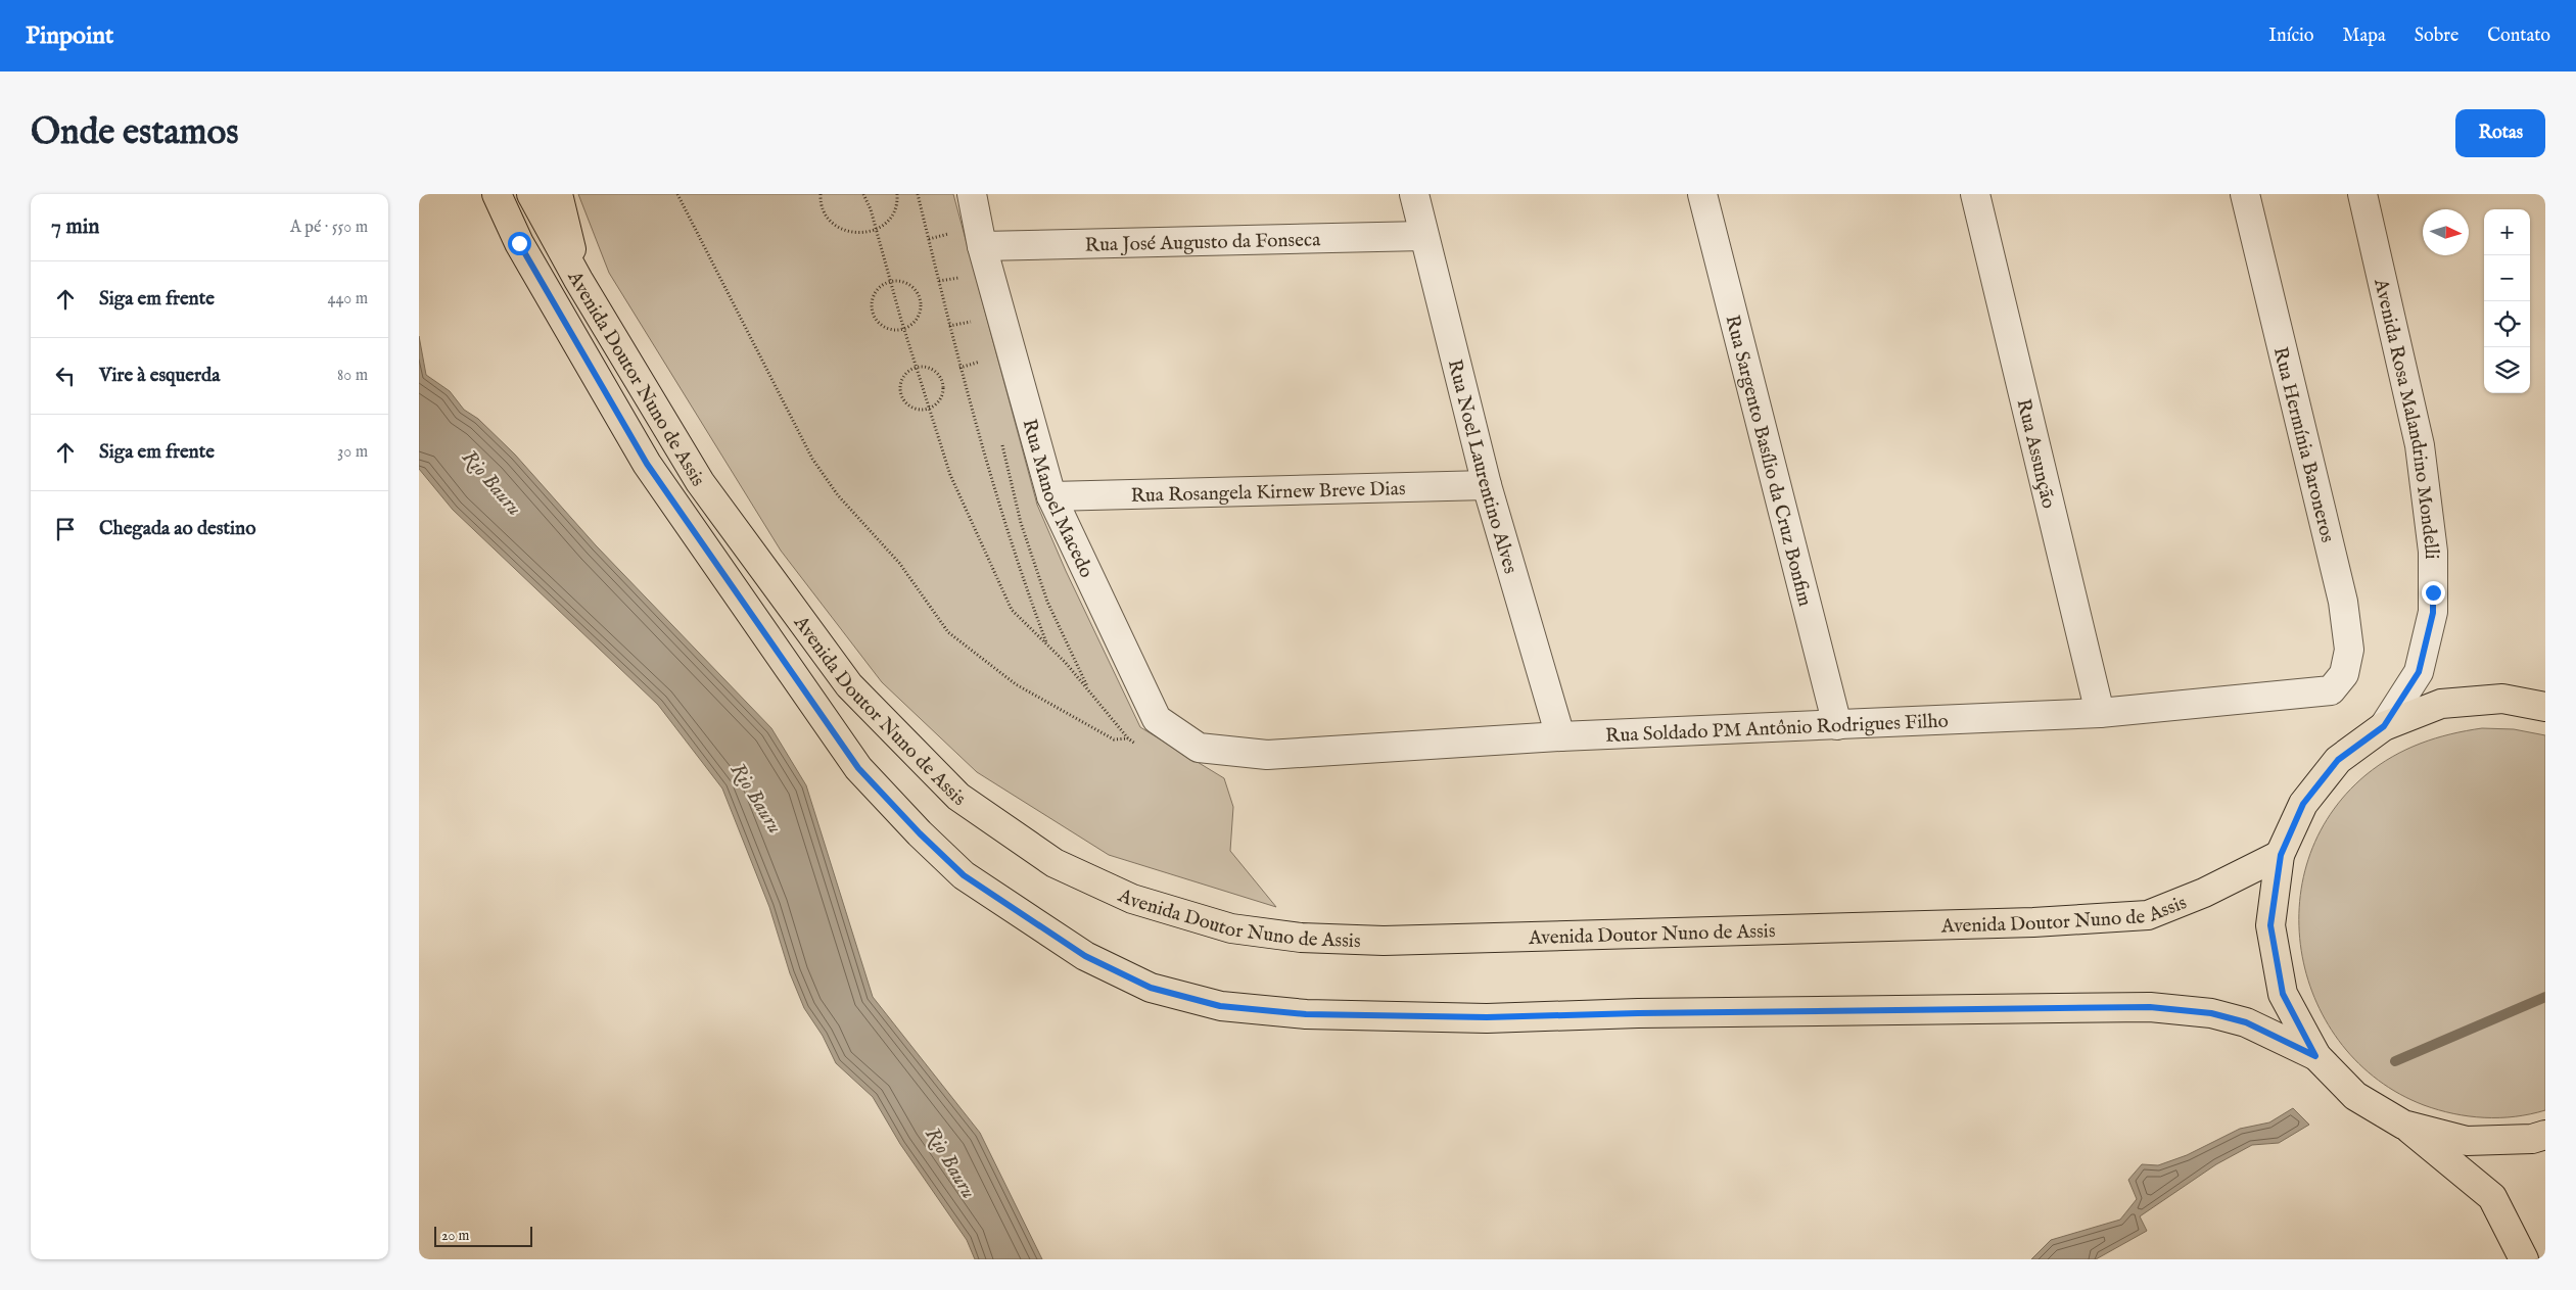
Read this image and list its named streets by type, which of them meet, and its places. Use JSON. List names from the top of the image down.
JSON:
{
  "streets": {
    "main road": ["Avenida Doutor Nuno de Assis"],
    "street": [
      "Rua José Augusto da Fonseca",
      "Avenida Rosa Malandrino Mondelli",
      "Rua Hermínia Baroneros",
      "Rua Assunção",
      "Rua Sargento Basílio da Cruz Bonfim",
      "Rua Noel Laurentino Alves",
      "Rua Rosangela Kirnew Breve Dias",
      "Rua Manoel Macedo",
      "Rua Soldado PM Antônio Rodrigues Filho"
    ]
  },
  "crossings": [
    ["Rua José Augusto da Fonseca", "Rua Noel Laurentino Alves"],
    ["Rua José Augusto da Fonseca", "Rua Manoel Macedo"],
    ["Avenida Doutor Nuno de Assis", "Avenida Rosa Malandrino Mondelli"],
    ["Rua Hermínia Baroneros", "Rua Soldado PM Antônio Rodrigues Filho"],
    ["Rua Assunção", "Rua Soldado PM Antônio Rodrigues Filho"],
    ["Rua Sargento Basílio da Cruz Bonfim", "Rua Soldado PM Antônio Rodrigues Filho"],
    ["Rua Noel Laurentino Alves", "Rua Rosangela Kirnew Breve Dias"],
    ["Rua Noel Laurentino Alves", "Rua Soldado PM Antônio Rodrigues Filho"],
    ["Rua Rosangela Kirnew Breve Dias", "Rua Manoel Macedo"],
    ["Rua Manoel Macedo", "Rua Soldado PM Antônio Rodrigues Filho"]
  ],
  "water": ["Rio Bauru"],
  "scale_bar": "20 m",
  "north": "right",
  "page": {
    "header": "Pinpoint",
    "nav": [
      "Início",
      "Mapa",
      "Sobre",
      "Contato"
    ],
    "buttons": "Rotas",
    "title": "Onde estamos",
    "heading": ["7 min", "A pé · 550 m"],
    "map_buttons": ["+", "−"],
    "list": [
      ["Siga em frente", "440 m"],
      ["Vire à esquerda", "80 m"],
      ["Siga em frente", "30 m"],
      "Chegada ao destino"
    ],
    "scale": "20 m"
  }
}
